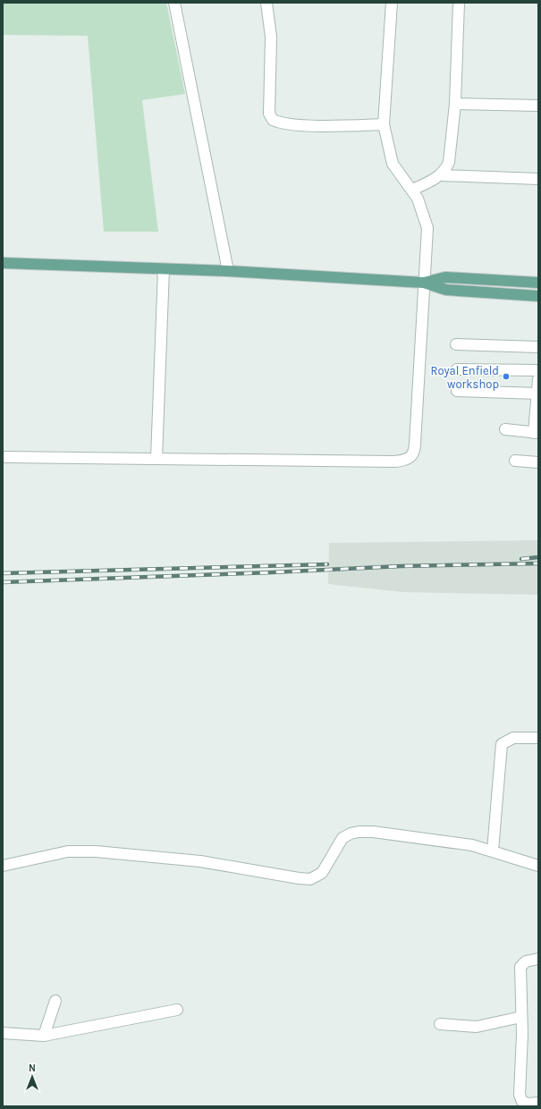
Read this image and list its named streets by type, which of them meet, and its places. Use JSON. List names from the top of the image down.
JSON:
{
  "places": ["Royal Enfield workshop"],
  "north": "top"
}
